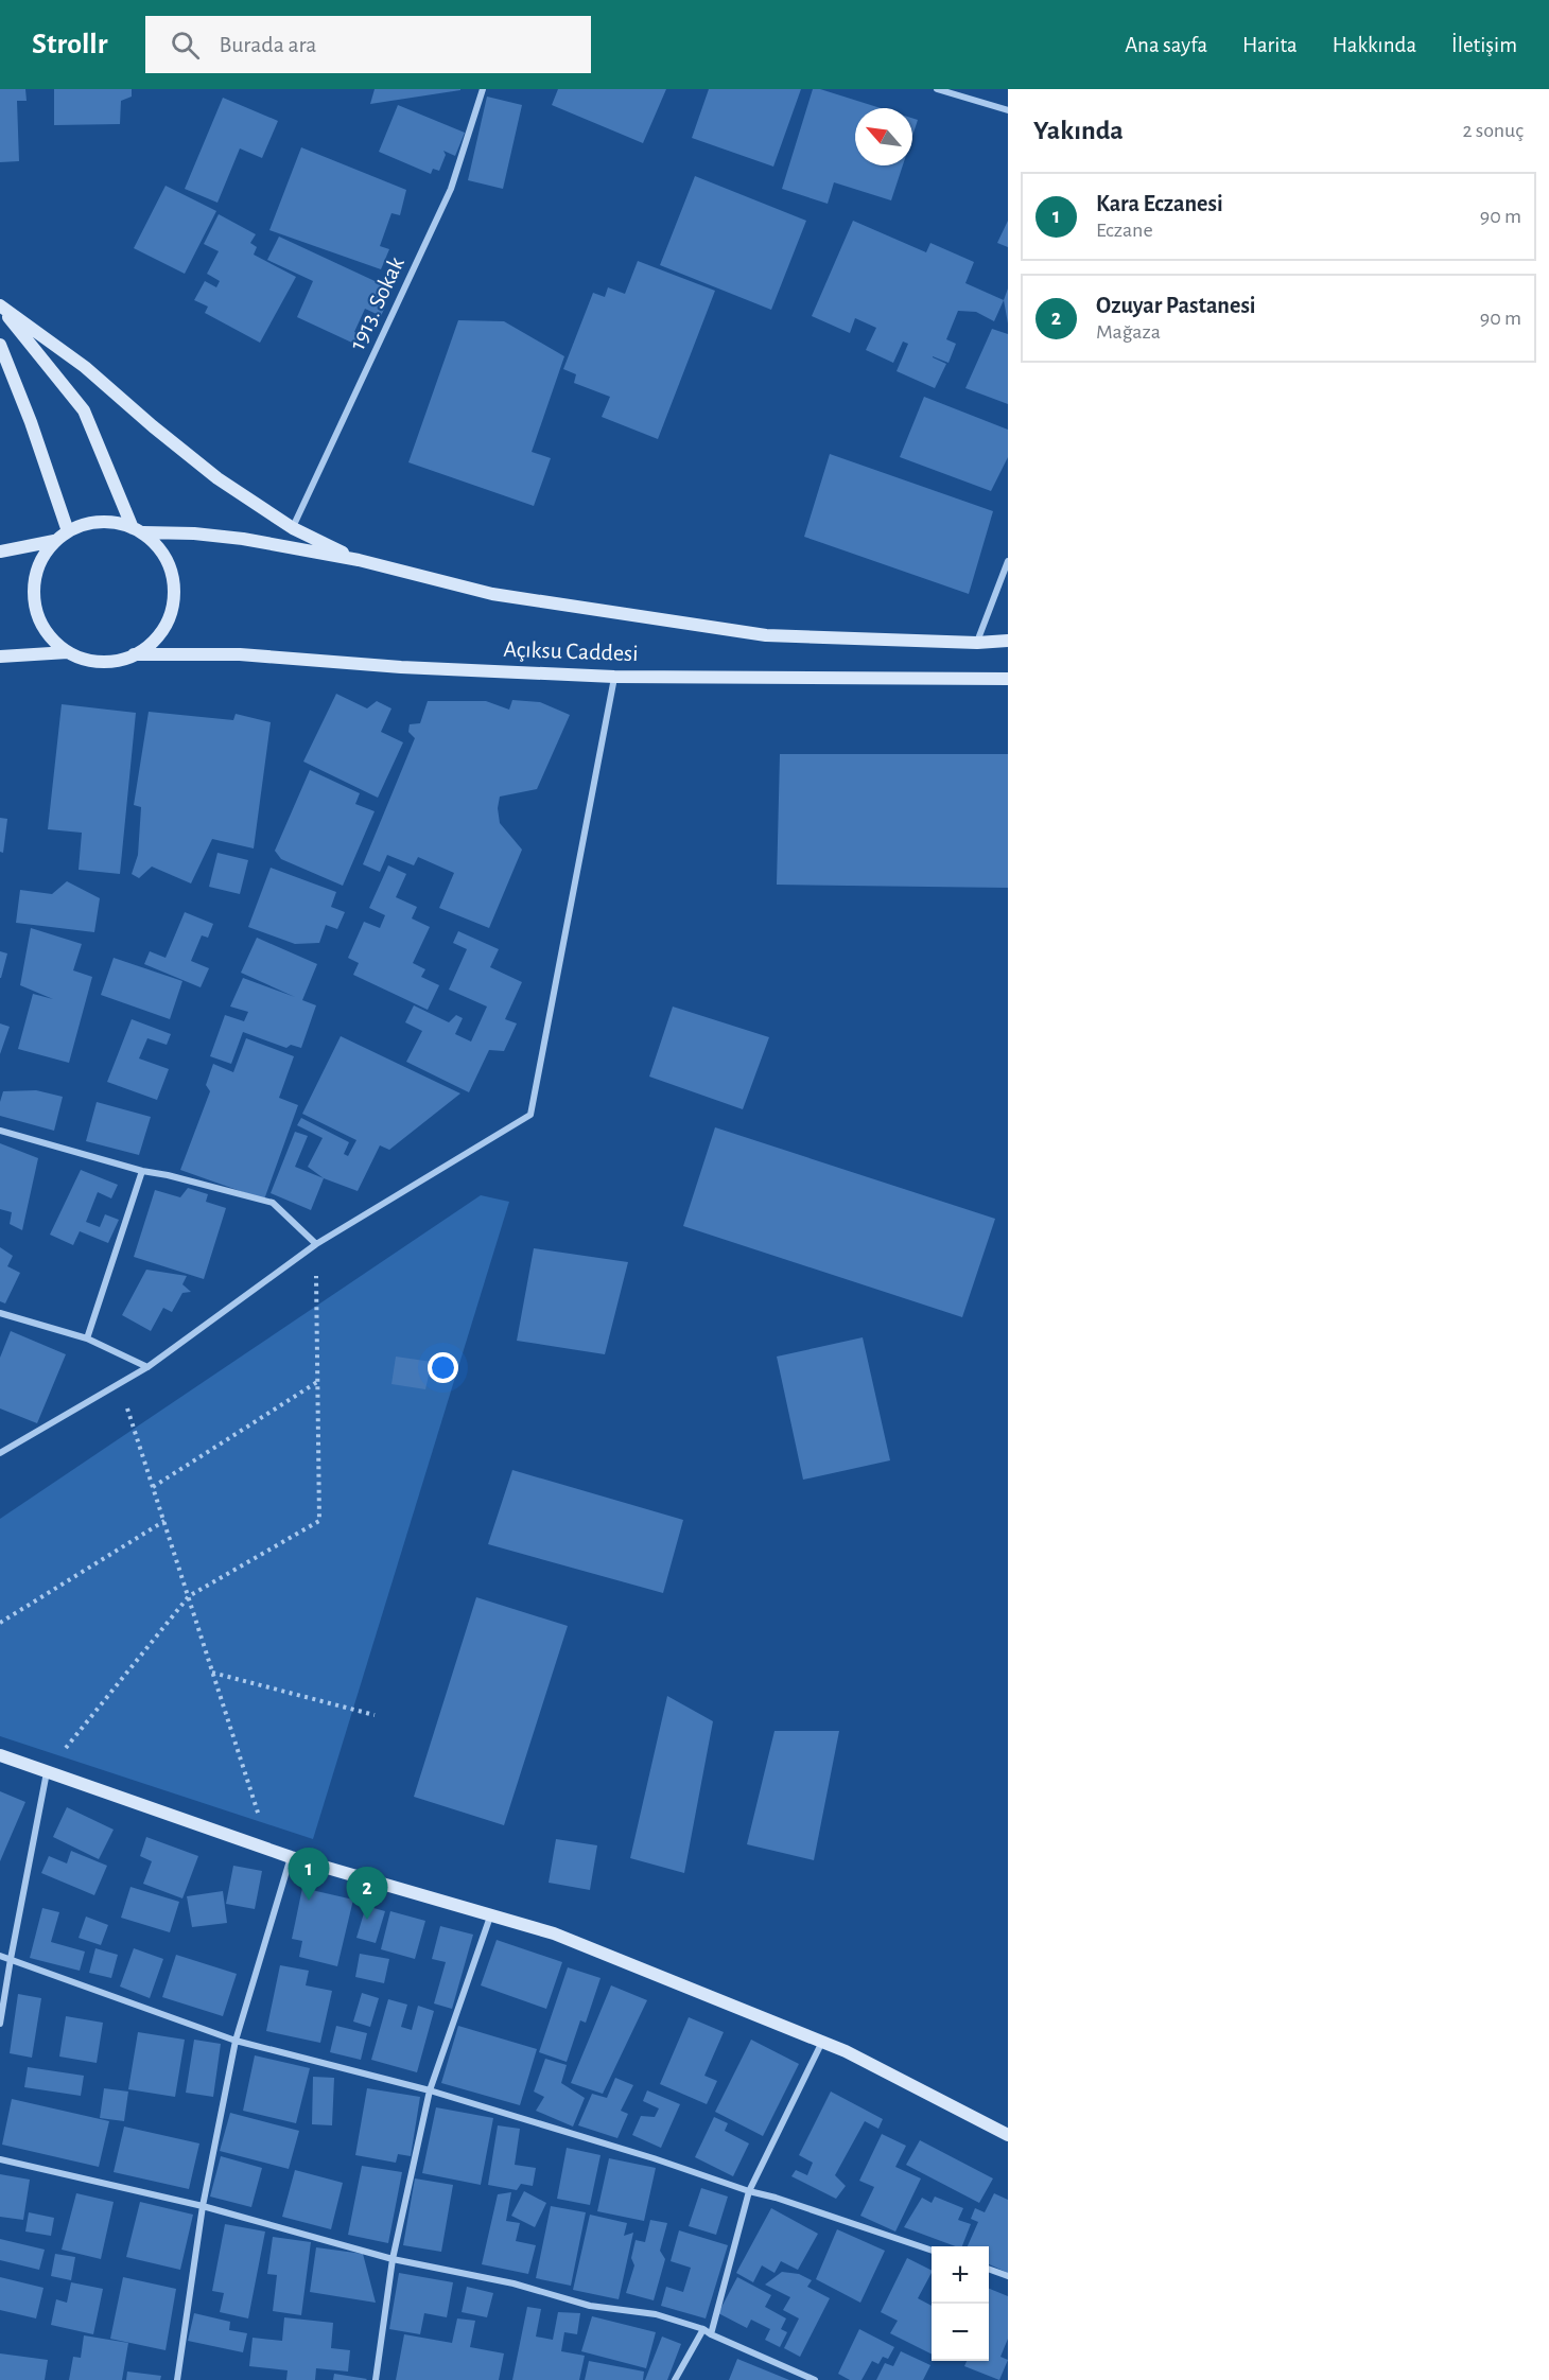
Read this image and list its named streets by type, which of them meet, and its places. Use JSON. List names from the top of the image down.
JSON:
{
  "streets": {
    "main road": ["Açıksu Caddesi"],
    "street": ["1913. Sokak"]
  },
  "north": "top left",
  "page": {
    "header": "Strollr",
    "search": "Burada ara",
    "nav": [
      "Ana sayfa",
      "Harita",
      "Hakkında",
      "İletişim"
    ],
    "heading": ["Yakında", "2 sonuç"],
    "list": [
      {
        "mark": "1",
        "name": "Kara Eczanesi",
        "note": "Eczane",
        "value": "90 m"
      },
      {
        "mark": "2",
        "name": "Ozuyar Pastanesi",
        "note": "Mağaza",
        "value": "90 m"
      }
    ],
    "pins": ["1", "2"],
    "map_buttons": ["+", "−"]
  }
}
